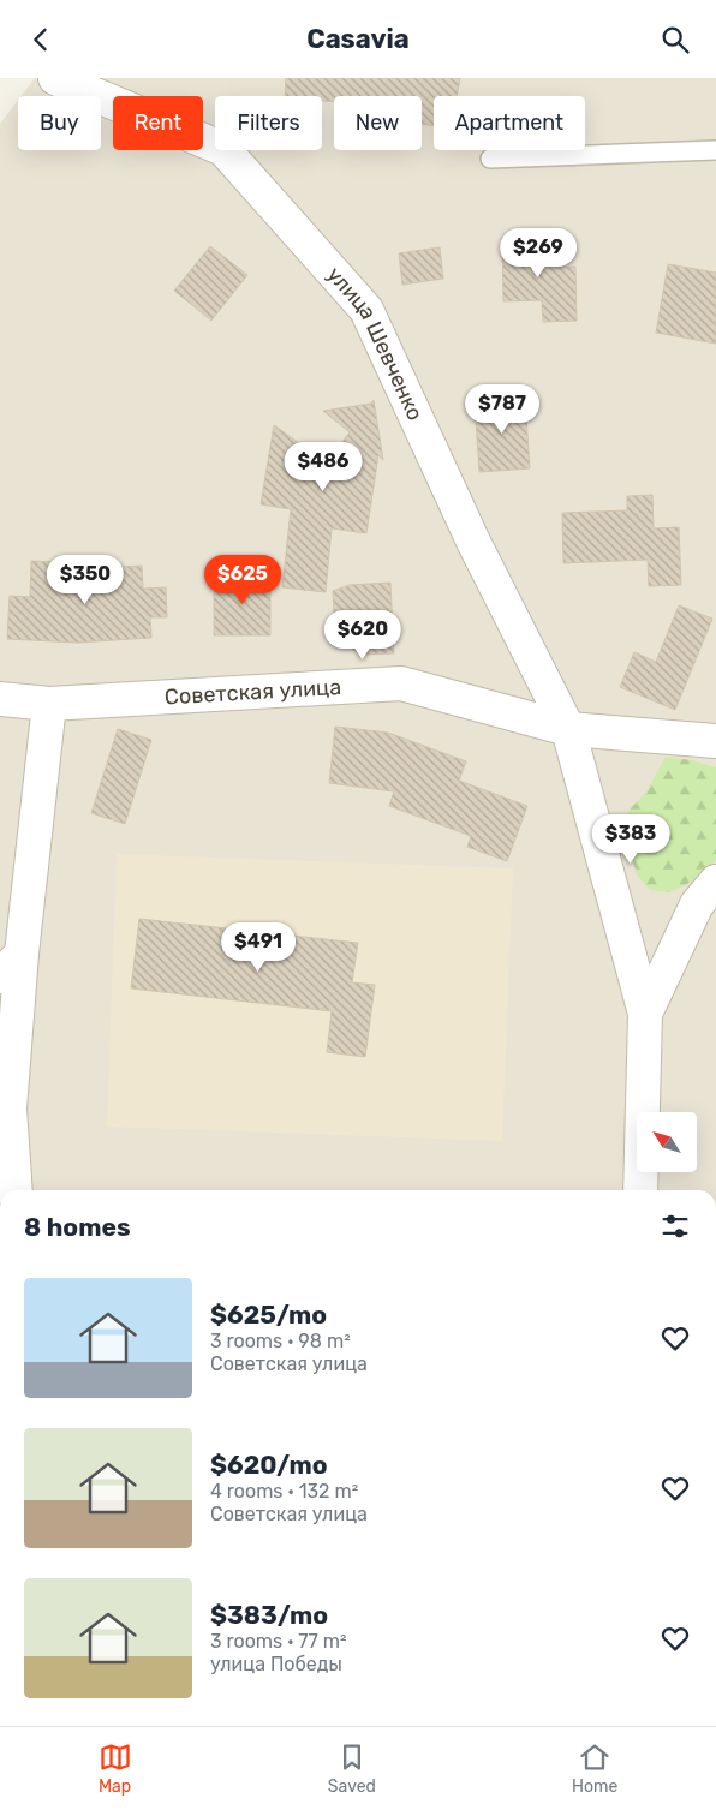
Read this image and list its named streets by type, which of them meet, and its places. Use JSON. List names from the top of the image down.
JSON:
{
  "streets": {
    "street": ["улица Шевченко", "Советская улица"]
  },
  "crossings": [
    ["улица Шевченко", "Советская улица"]
  ],
  "north": "top left",
  "page": {
    "header": "Casavia",
    "chip": [
      "Buy",
      "Rent",
      "Filters",
      "New",
      "Apartment"
    ],
    "price": [
      "$269",
      "$787",
      "$486",
      "$350",
      "$625",
      "$620",
      "$383",
      "$491"
    ],
    "heading": "8 homes",
    "list": [
      {
        "name": "$625/mo",
        "note": "3 rooms · 98 m² · Советская улица"
      },
      {
        "name": "$620/mo",
        "note": "4 rooms · 132 m² · Советская улица"
      },
      {
        "name": "$383/mo",
        "note": "3 rooms · 77 m² · улица Победы"
      }
    ],
    "tabs": ["Map", "Saved", "Home"]
  }
}
